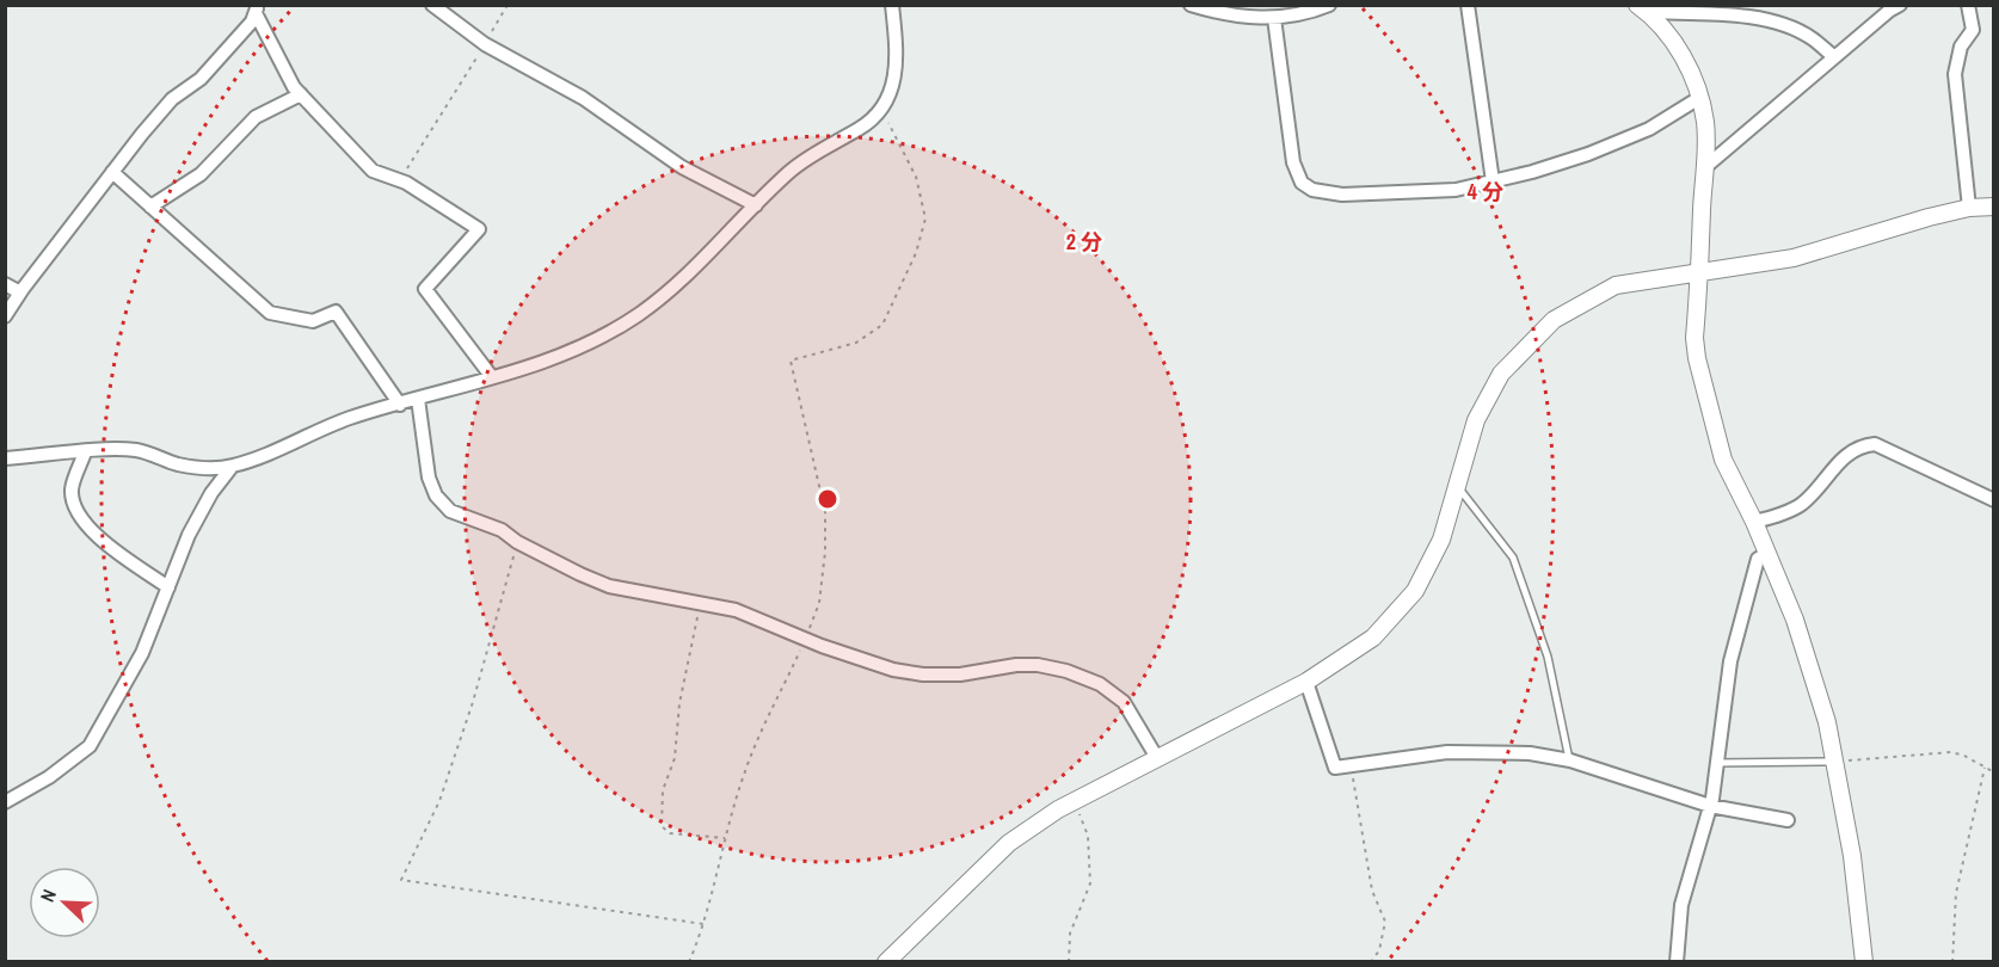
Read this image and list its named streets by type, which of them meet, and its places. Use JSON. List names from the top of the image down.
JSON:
{
  "north": "top left",
  "rings": ["4 分", "2 分"]
}
